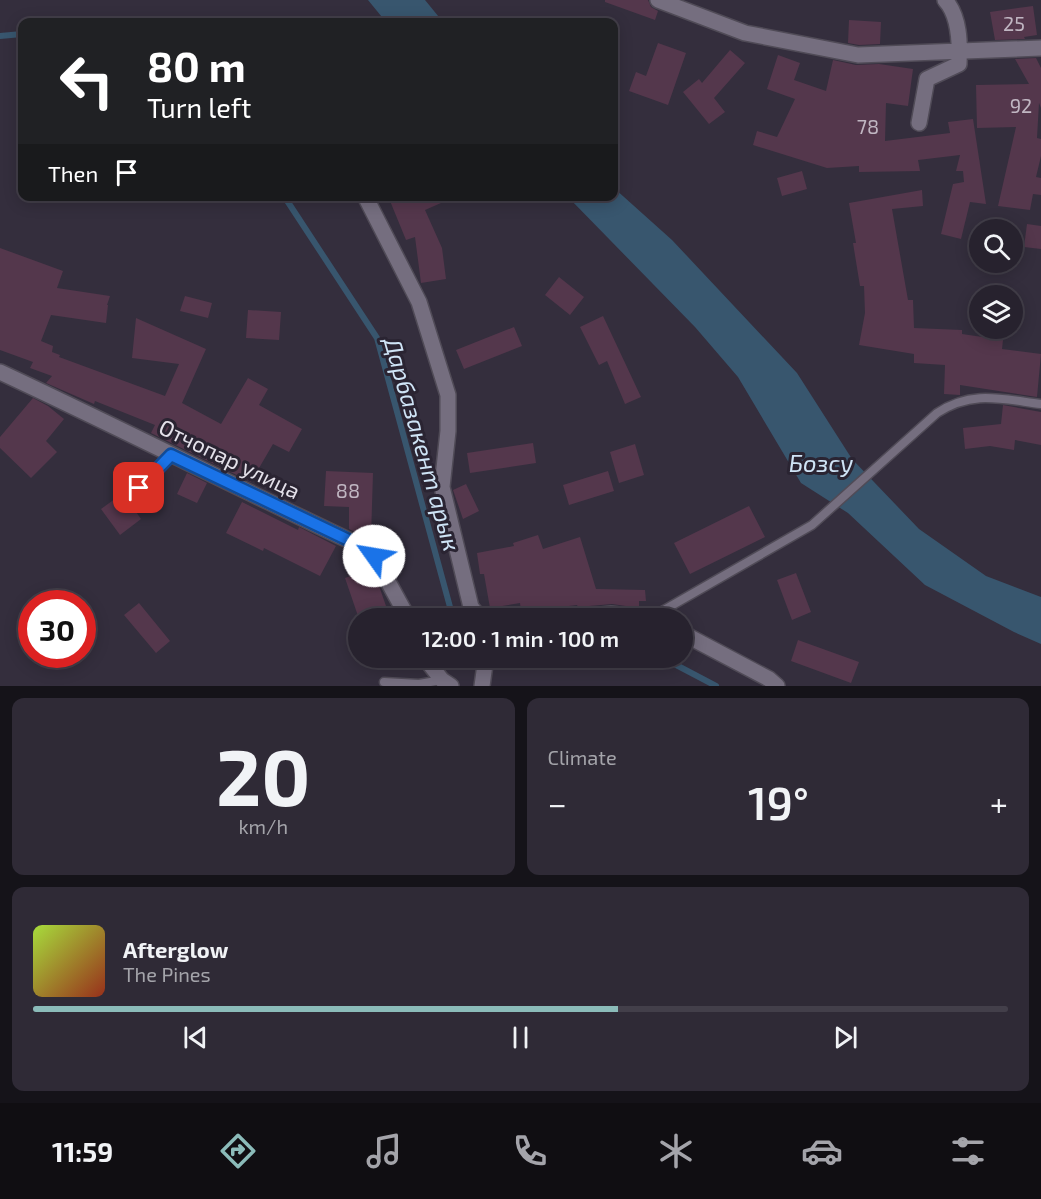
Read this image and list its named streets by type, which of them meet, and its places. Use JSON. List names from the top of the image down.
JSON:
{
  "streets": {
    "street": ["Отчопар улица"]
  },
  "water": ["Дарбазакент арык", "Бозсу"],
  "house_numbers": [
    "25",
    "92",
    "78",
    "88"
  ],
  "page": {
    "turn": ["80 m", "Turn left"],
    "then": "Then",
    "limit": "30",
    "trip": "12:00 · 1 min · 100 m",
    "tile": [
      ["20", "km/h"],
      "Climate"
    ],
    "heat": ["−", "19°", "+"],
    "song": ["Afterglow", "The Pines"],
    "tabs": "11:59"
  }
}
